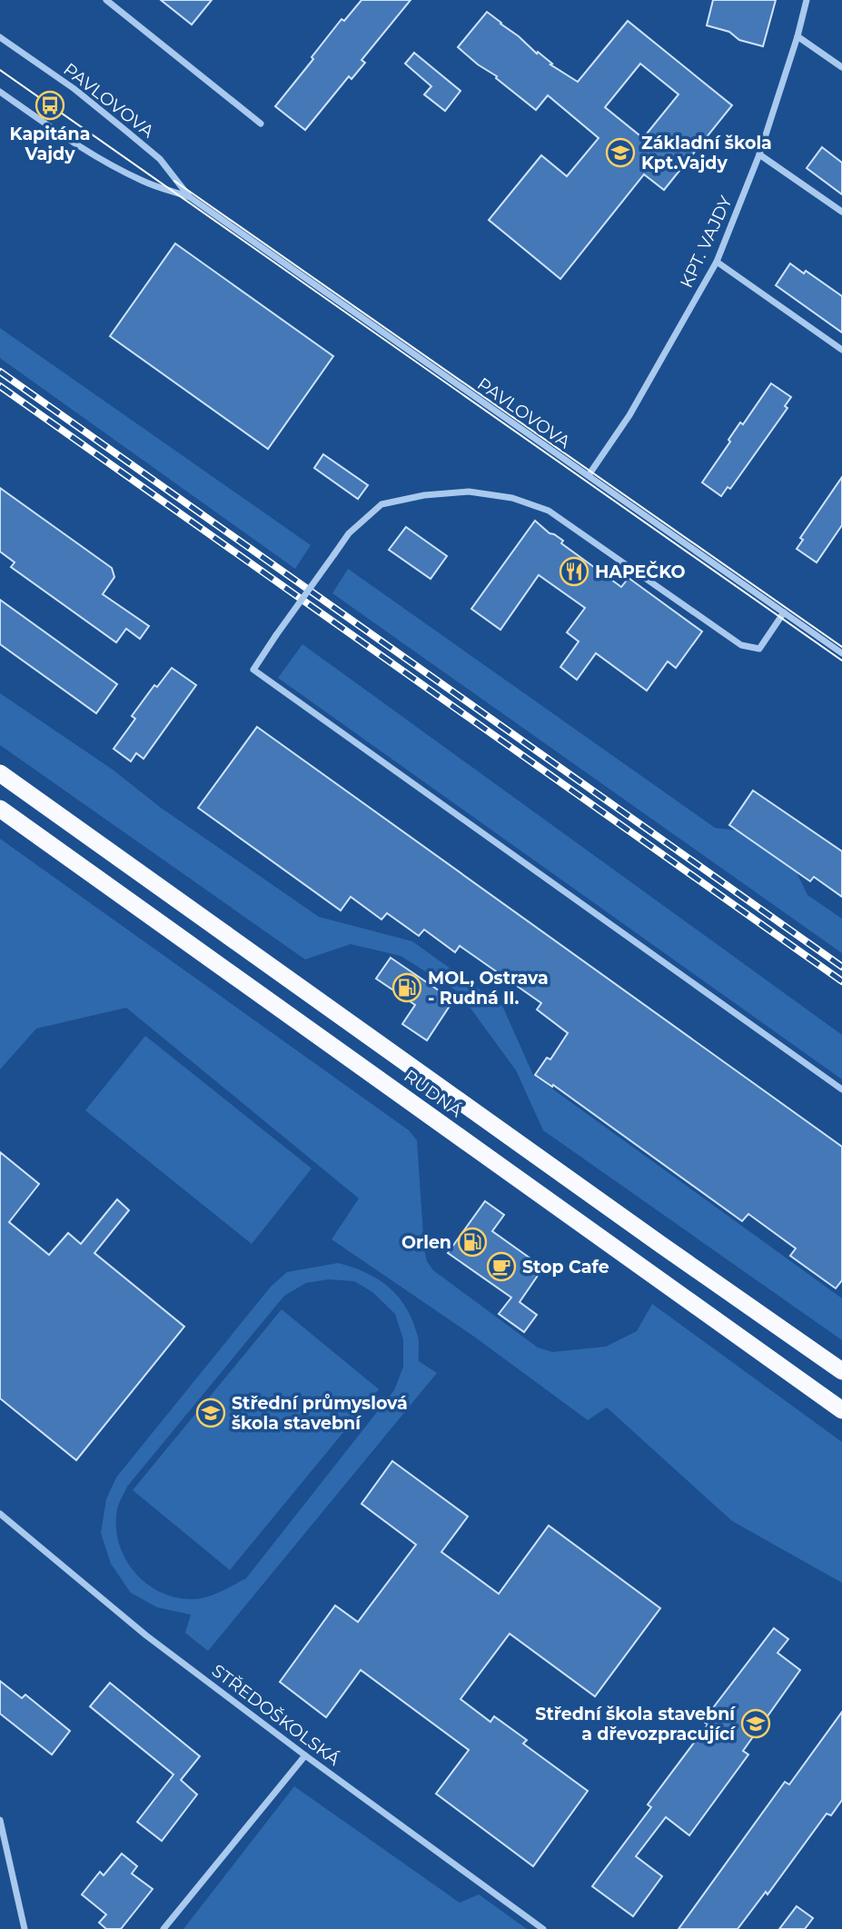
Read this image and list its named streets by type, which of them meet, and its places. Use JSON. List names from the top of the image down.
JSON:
{
  "streets": {
    "highway": ["RUDNÁ"],
    "street": ["PAVLOVOVA", "KPT. VAJDY", "STŘEDOŠKOLSKÁ"]
  },
  "crossings": [
    ["PAVLOVOVA", "KPT. VAJDY"]
  ],
  "places": {
    "bus stop": ["Kapitána Vajdy"],
    "school or university": ["Základní škola Kpt.Vajdy", "Střední průmyslová škola stavební", "Střední škola stavební a dřevozpracující"],
    "restaurant": ["HAPEČKO"],
    "fuel station": ["MOL, Ostrava - Rudná II.", "Orlen"],
    "cafe": ["Stop Cafe"]
  }
}
